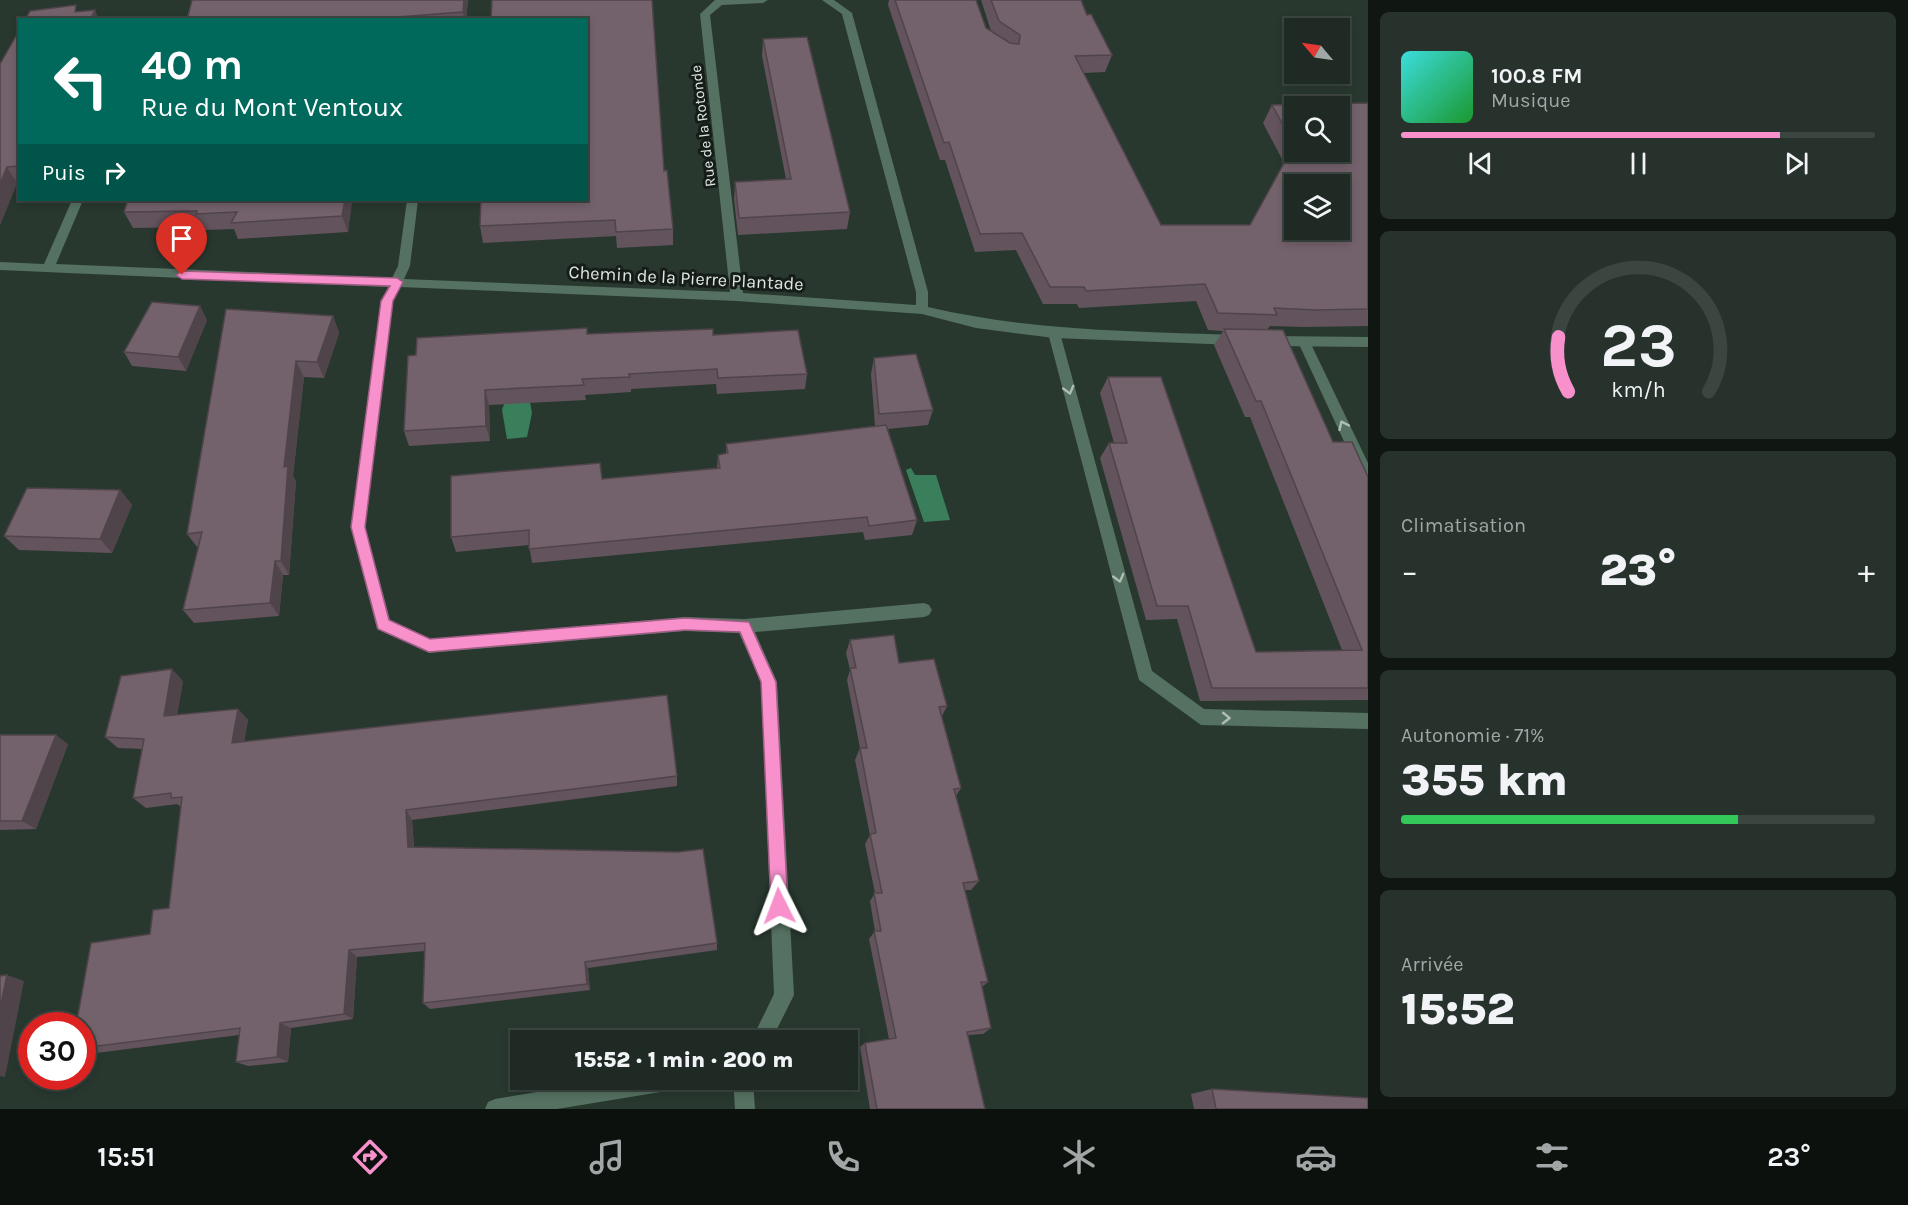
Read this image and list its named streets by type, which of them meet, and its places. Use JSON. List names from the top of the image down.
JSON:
{
  "streets": {
    "street": ["Rue de la Rotonde", "Chemin de la Pierre Plantade"]
  },
  "crossings": [
    ["Rue de la Rotonde", "Chemin de la Pierre Plantade"]
  ],
  "north": "top left",
  "page": {
    "turn": ["40 m", "Rue du Mont Ventoux"],
    "song": ["100.8 FM", "Musique"],
    "then": "Puis",
    "tile": [
      "Climatisation",
      ["Autonomie · 71%", "355 km"],
      ["Arrivée", "15:52"]
    ],
    "heat": ["−", "23°", "+"],
    "limit": "30",
    "trip": "15:52 · 1 min · 200 m",
    "tabs": ["15:51", "23°"],
    "gauge": ["23", "km/h"]
  }
}
